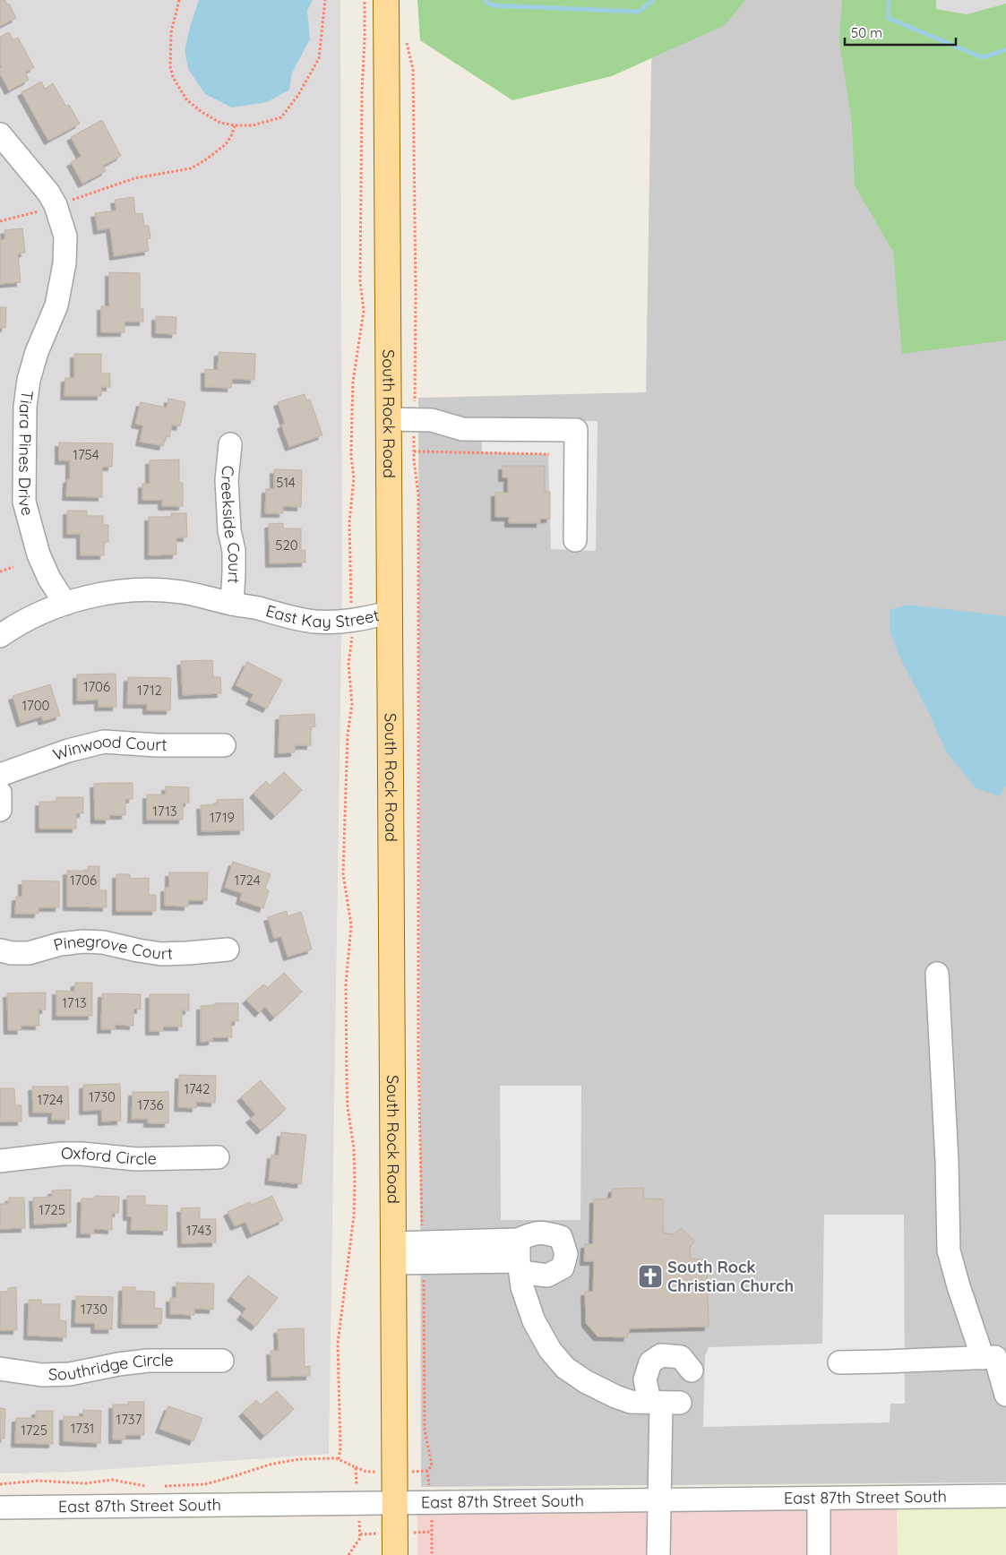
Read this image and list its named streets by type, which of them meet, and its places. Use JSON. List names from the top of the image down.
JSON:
{
  "streets": {
    "main road": ["South Rock Road"],
    "street": [
      "Tiara Pines Drive",
      "Creekside Court",
      "East Kay Street",
      "Winwood Court",
      "Pinegrove Court",
      "Oxford Circle",
      "Southridge Circle",
      "East 87th Street South"
    ]
  },
  "crossings": [
    ["South Rock Road", "East Kay Street"],
    ["South Rock Road", "East 87th Street South"],
    ["Tiara Pines Drive", "East Kay Street"],
    ["Creekside Court", "East Kay Street"]
  ],
  "places": {
    "church": ["South Rock Christian Church"]
  },
  "house_numbers": [
    "1754",
    "514",
    "520",
    "1706",
    "1712",
    "1700",
    "1713",
    "1719",
    "1706",
    "1724",
    "1713",
    "1742",
    "1730",
    "1724",
    "1736",
    "1725",
    "1743",
    "1730",
    "1737",
    "1731",
    "1725"
  ],
  "scale_bar": "50 m"
}
